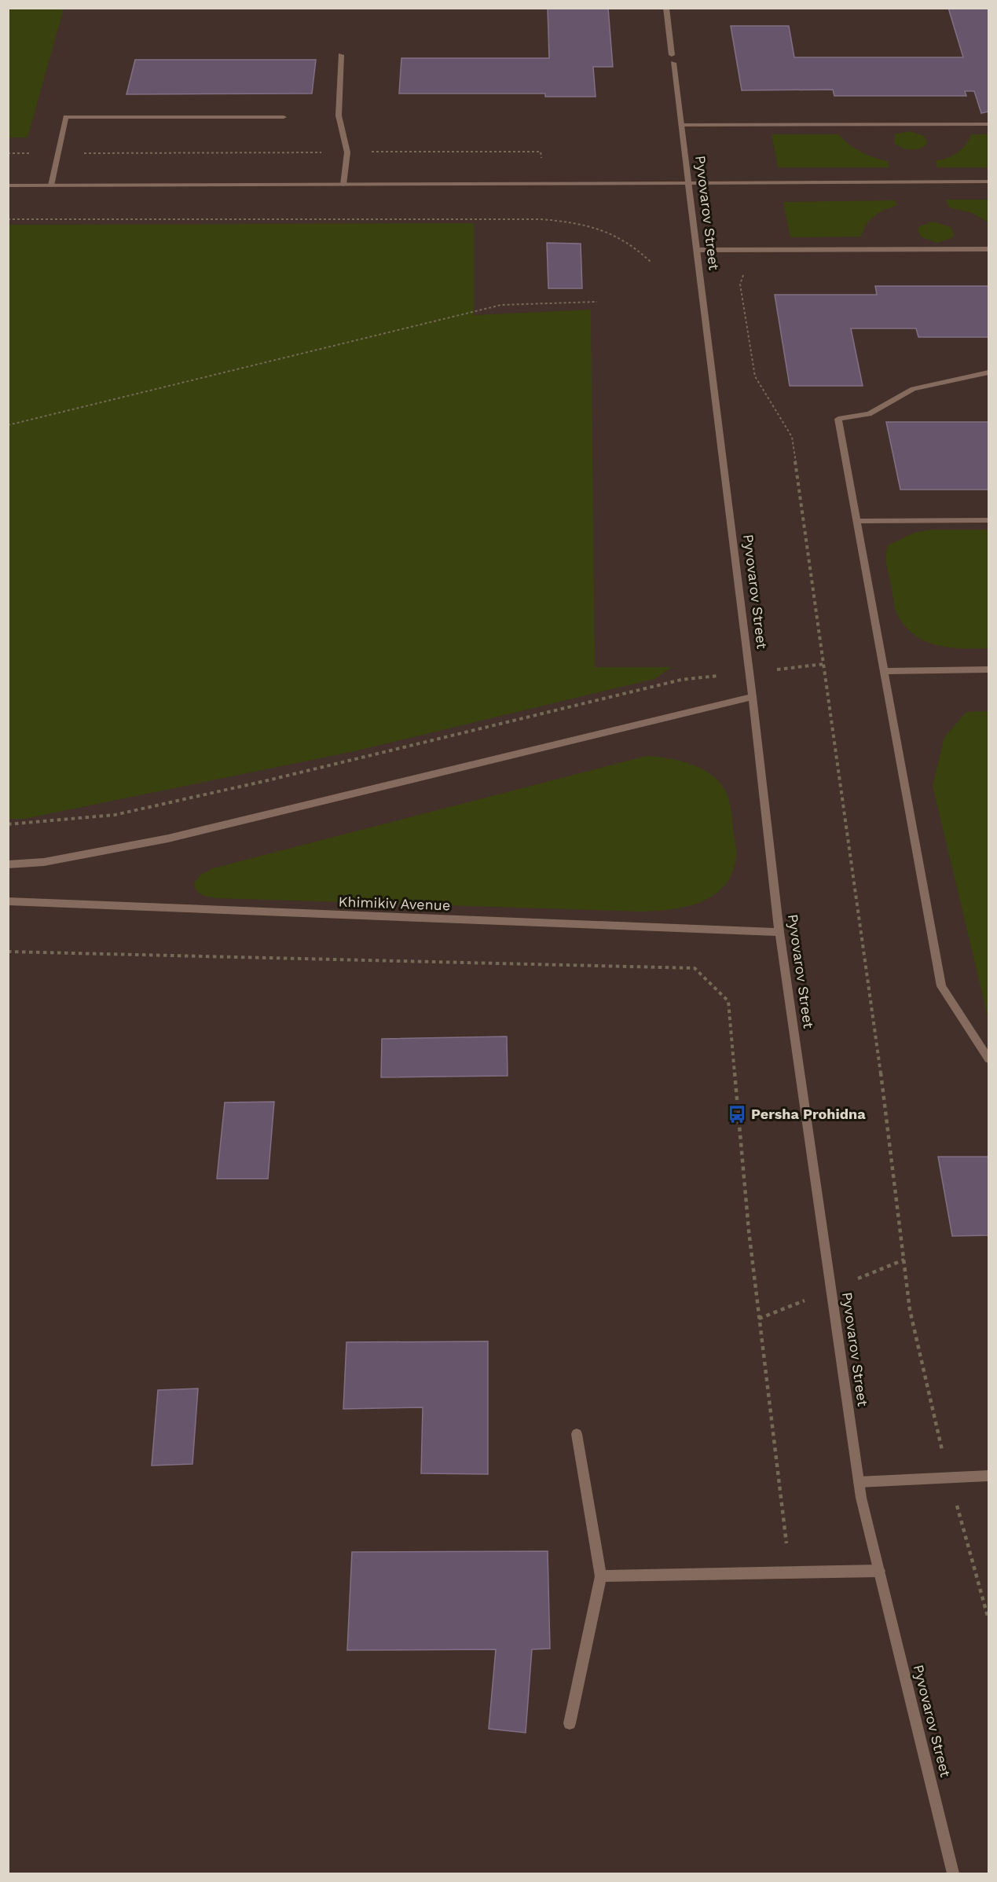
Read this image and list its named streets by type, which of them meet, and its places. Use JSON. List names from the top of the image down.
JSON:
{
  "streets": {
    "street": ["Pyvovarov Street", "Khimikiv Avenue"]
  },
  "crossings": [
    ["Pyvovarov Street", "Khimikiv Avenue"]
  ],
  "places": {
    "bus stop": ["Persha Prohidna"]
  }
}
